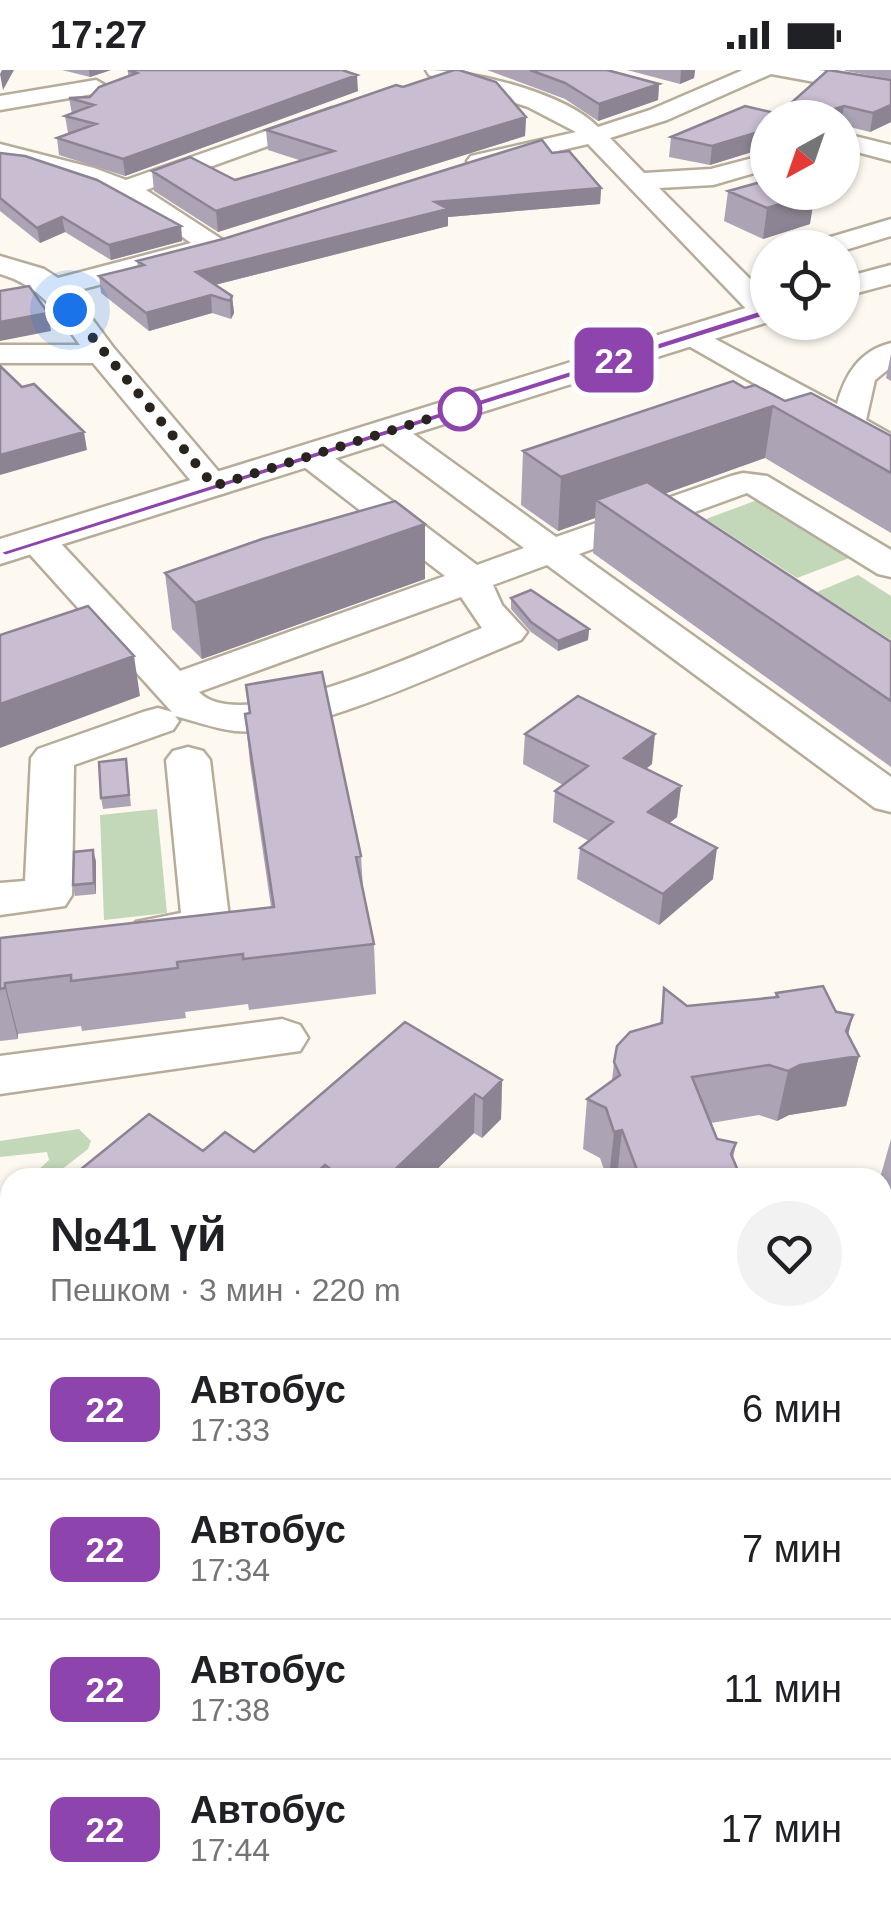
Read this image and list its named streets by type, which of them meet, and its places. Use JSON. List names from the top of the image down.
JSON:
{
  "lines": ["bus line 22"],
  "north": "bottom left",
  "page": {
    "status": "17:27",
    "on_map": "22",
    "heading": ["№41 үй", "Пешком · 3 мин · 220 m"],
    "list": [
      {
        "mark": "22",
        "name": "Автобус",
        "note": "17:33",
        "value": "6 мин"
      },
      {
        "mark": "22",
        "name": "Автобус",
        "note": "17:34",
        "value": "7 мин"
      },
      {
        "mark": "22",
        "name": "Автобус",
        "note": "17:38",
        "value": "11 мин"
      },
      {
        "mark": "22",
        "name": "Автобус",
        "note": "17:44",
        "value": "17 мин"
      }
    ]
  }
}
